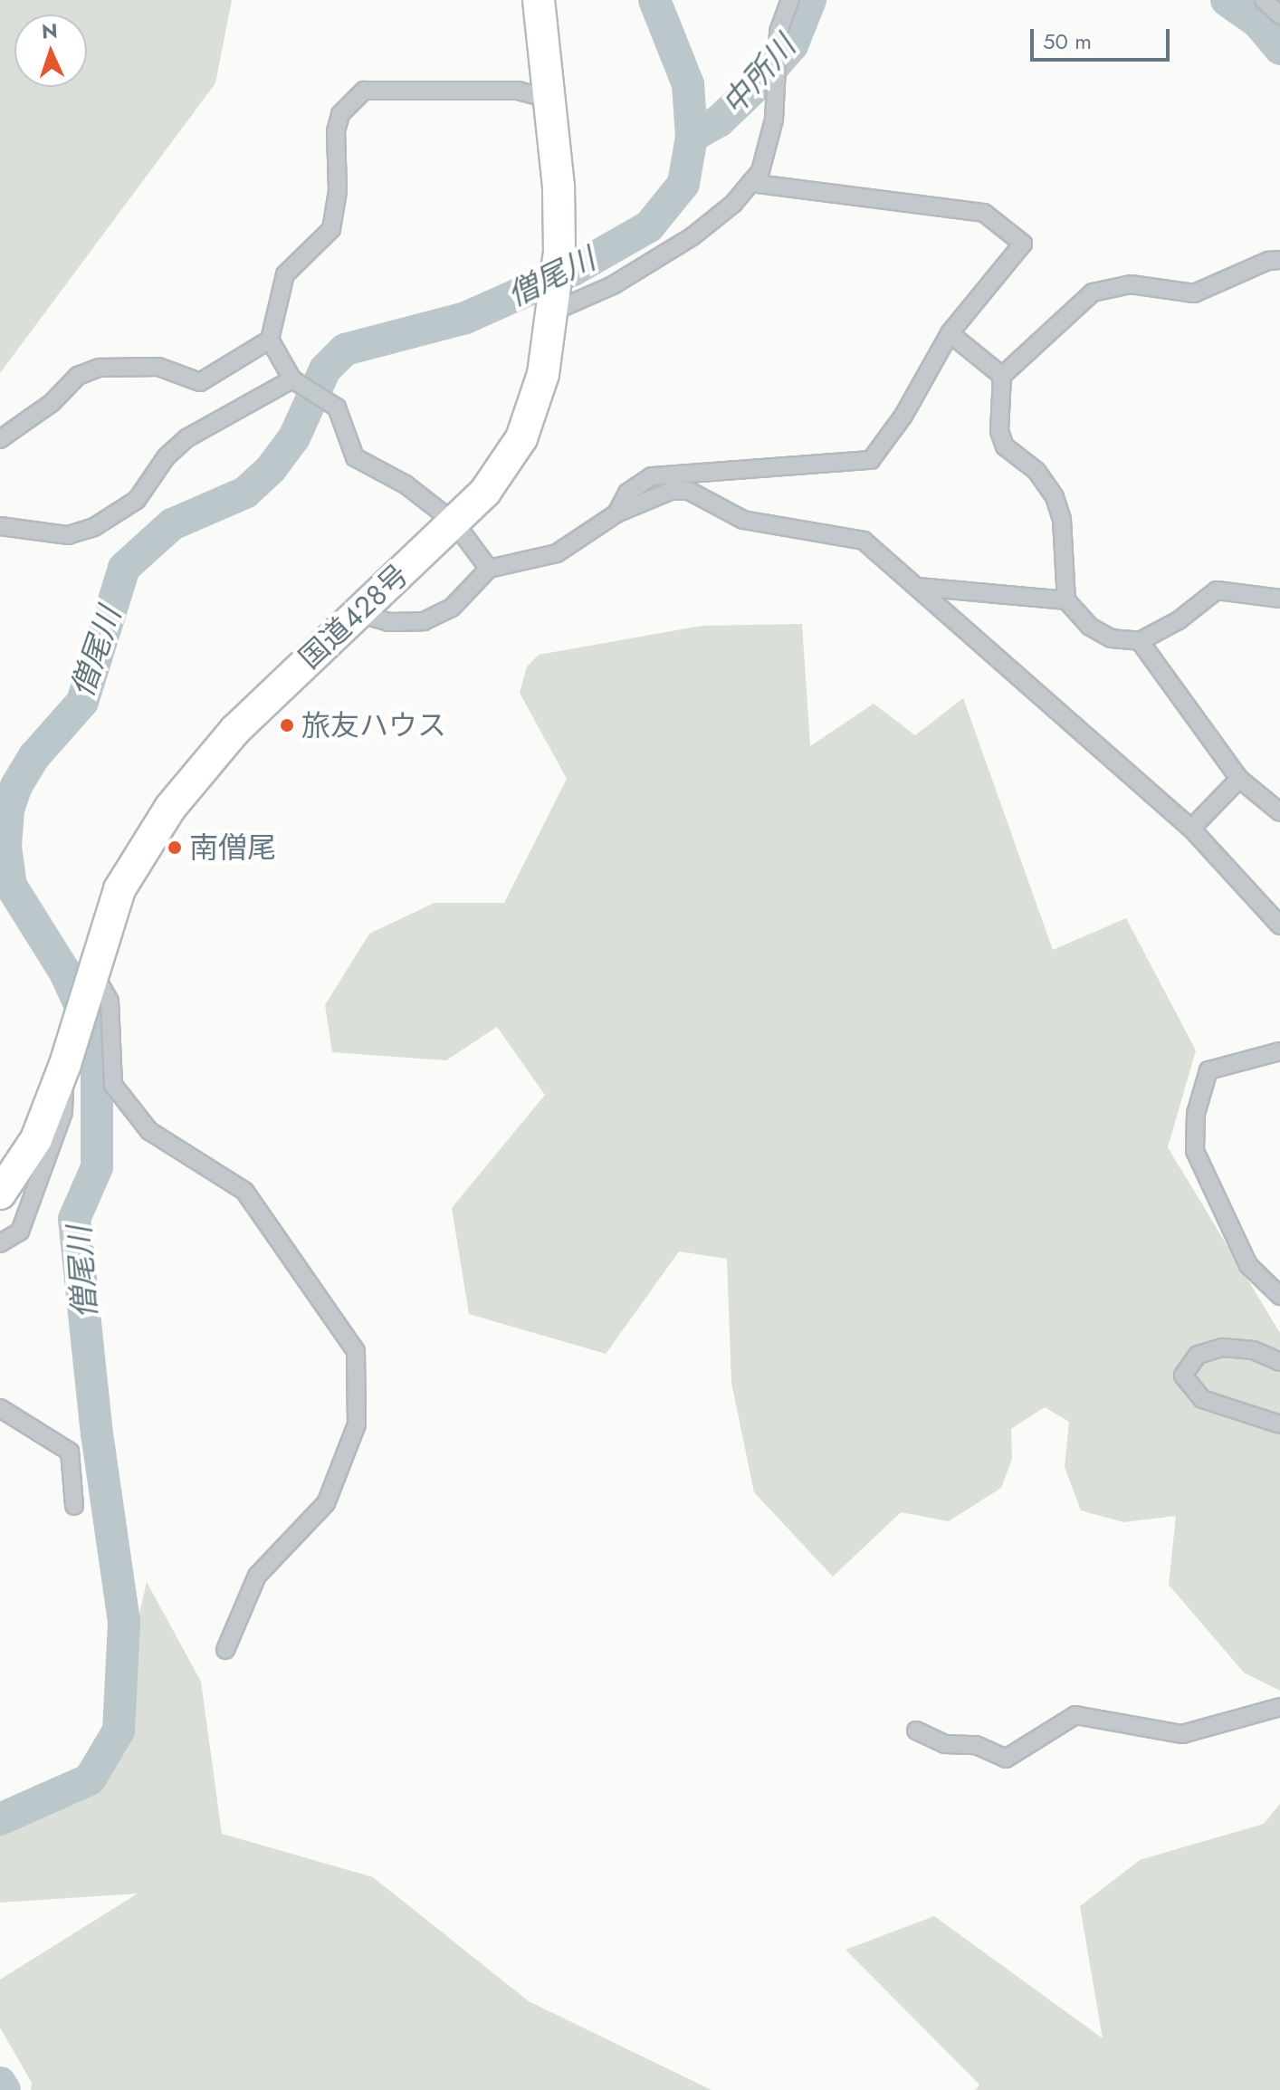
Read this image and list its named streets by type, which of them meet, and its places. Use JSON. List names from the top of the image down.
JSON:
{
  "streets": {
    "highway": ["国道428号"]
  },
  "water": ["中所川", "僧尾川"],
  "places": ["旅友ハウス", "南僧尾"],
  "scale_bar": "50 m",
  "north": "top"
}
